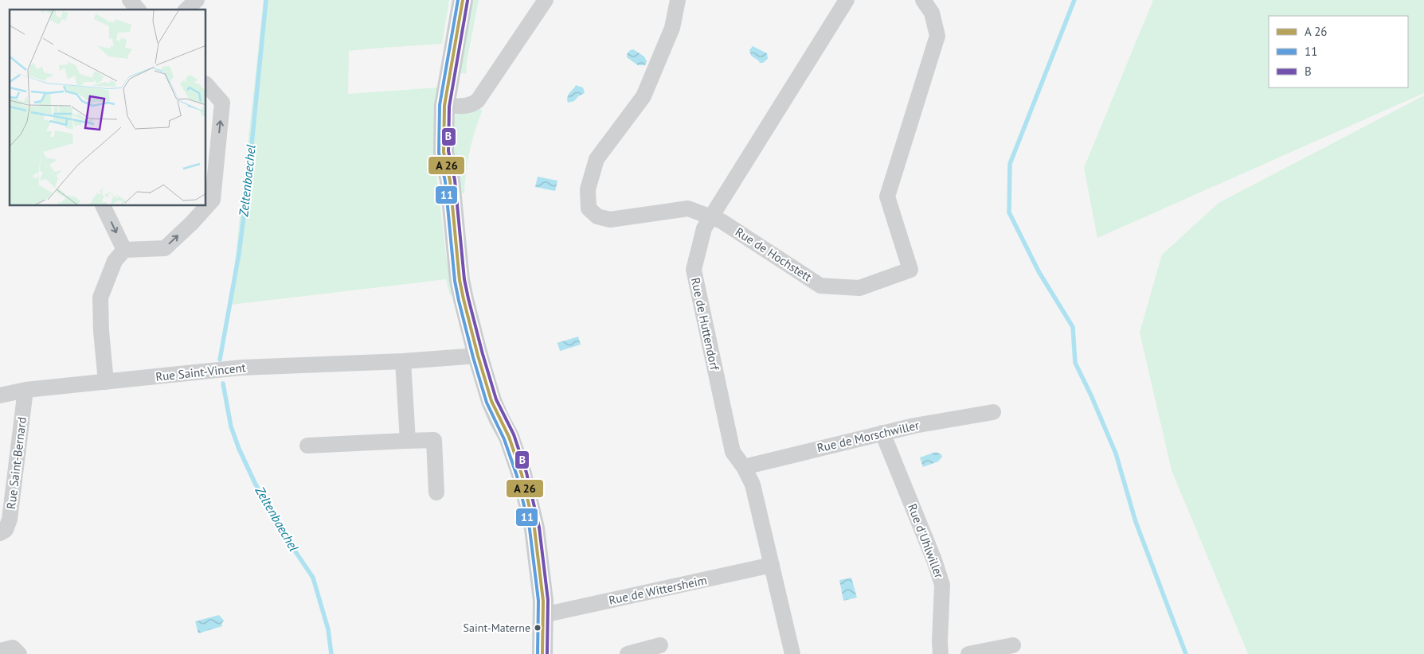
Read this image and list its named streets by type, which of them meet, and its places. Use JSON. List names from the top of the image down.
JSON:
{
  "streets": {
    "street": [
      "Rue de Hochstett",
      "Rue de Huttendorf",
      "Rue Saint-Vincent",
      "Rue de Morschwiller",
      "Rue Saint-Bernard",
      "Rue d'Uhlwiller",
      "Rue de Wittersheim"
    ]
  },
  "crossings": [
    ["Rue de Hochstett", "Rue de Huttendorf"],
    ["Rue de Huttendorf", "Rue de Morschwiller"],
    ["Rue de Huttendorf", "Rue de Wittersheim"],
    ["Rue Saint-Vincent", "Rue Saint-Bernard"],
    ["Rue de Morschwiller", "Rue d'Uhlwiller"]
  ],
  "water": ["Zeltenbaechel"],
  "places": ["Saint-Materne"],
  "lines": ["transit line 11", "transit line B"],
  "legend": ["A 26", "11", "B"]
}
